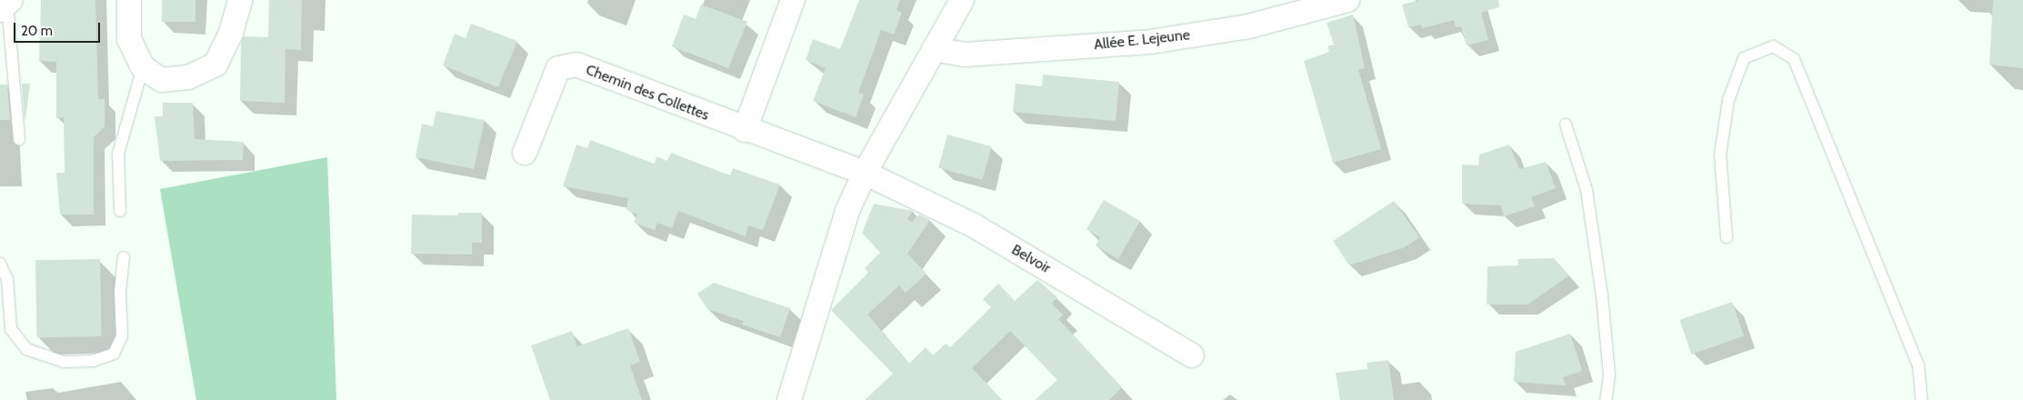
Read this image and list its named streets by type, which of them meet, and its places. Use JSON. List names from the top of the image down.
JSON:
{
  "streets": {
    "street": ["Allée E. Lejeune", "Chemin des Collettes", "Belvoir"]
  },
  "crossings": [
    ["Chemin des Collettes", "Belvoir"]
  ],
  "scale_bar": "20 m"
}
